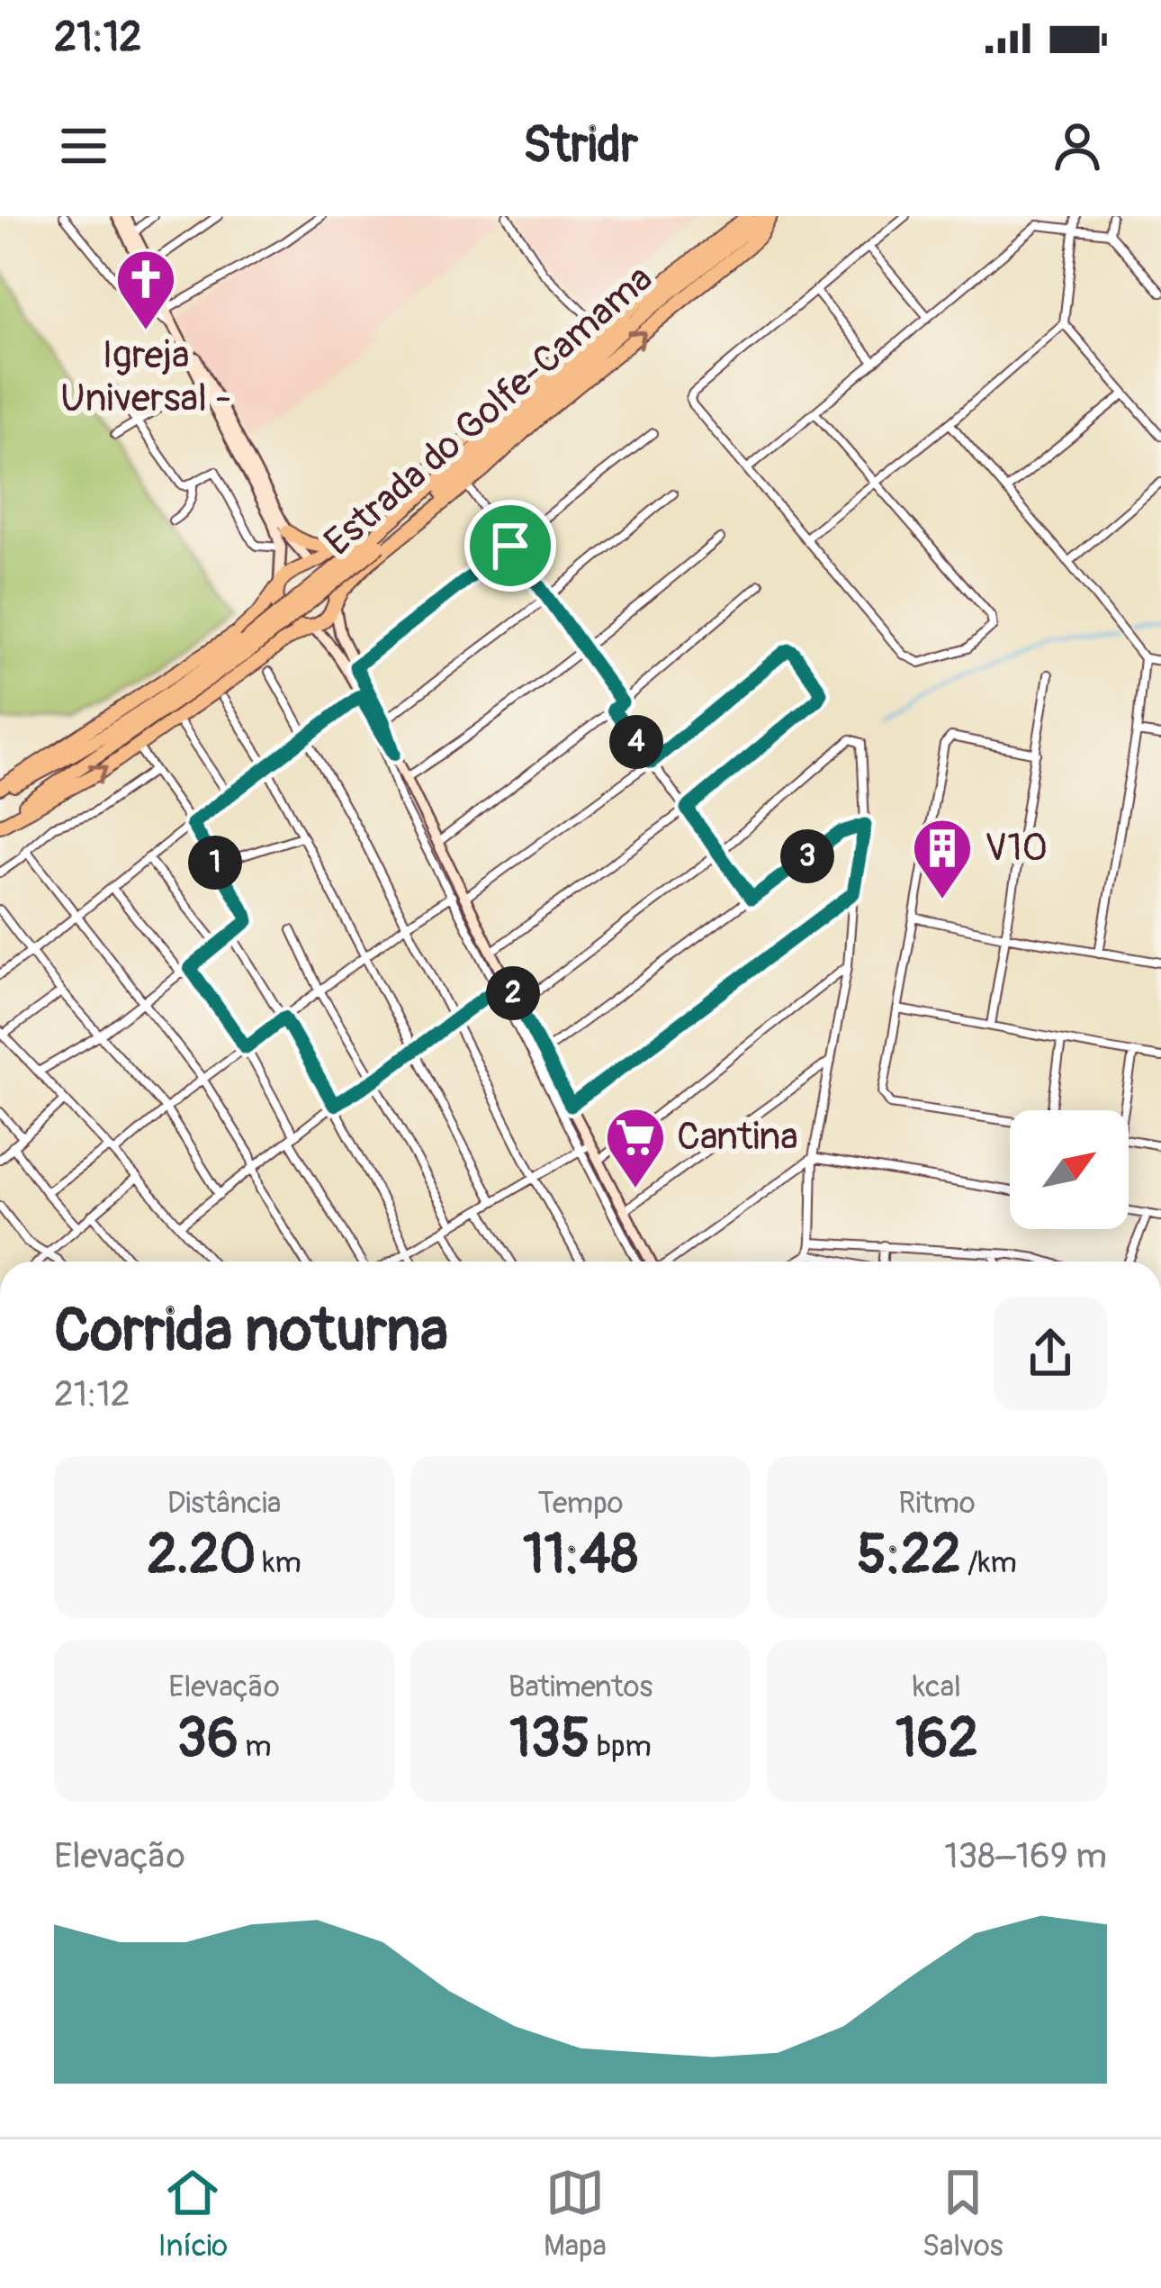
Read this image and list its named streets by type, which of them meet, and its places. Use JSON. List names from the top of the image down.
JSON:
{
  "streets": {
    "highway": ["Estrada do Golfe-Camama"]
  },
  "places": {
    "church": ["Igreja Universal -"],
    "building": ["V10"],
    "supermarket": ["Cantina"]
  },
  "north": "top right",
  "page": {
    "status": "21:12",
    "header": "Stridr",
    "pins": [
      "4",
      "3",
      "1",
      "2"
    ],
    "heading": ["Corrida noturna", "21:12"],
    "stats": [
      ["Distância", "2.20 km"],
      ["Tempo", "11:48"],
      ["Ritmo", "5:22 /km"],
      ["Elevação", "36 m"],
      ["Batimentos", "135 bpm"],
      ["kcal", "162"]
    ],
    "chart": ["Elevação", "138–169 m"],
    "tabs": ["Início", "Mapa", "Salvos"]
  }
}
